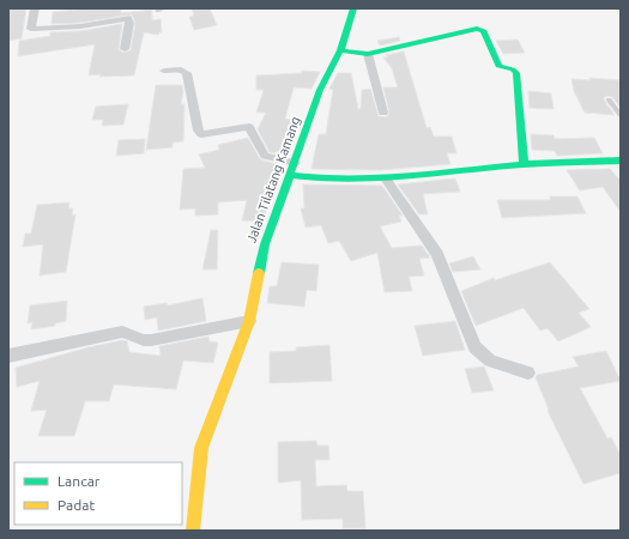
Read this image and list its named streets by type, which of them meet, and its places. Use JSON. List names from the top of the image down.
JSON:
{
  "streets": {
    "street": ["Jalan Tilatang Kamang"]
  },
  "legend": ["Lancar", "Padat"]
}
